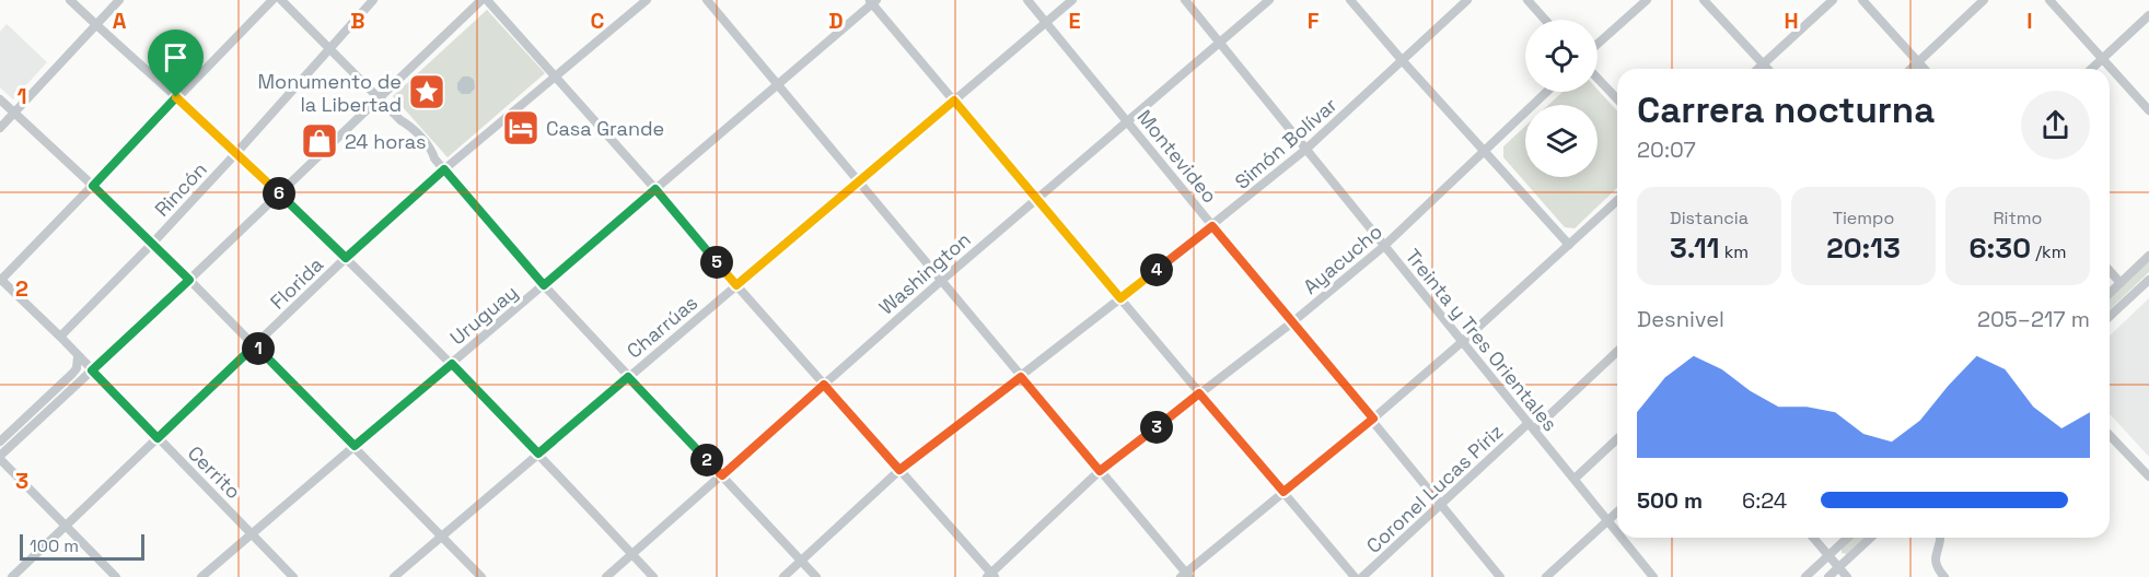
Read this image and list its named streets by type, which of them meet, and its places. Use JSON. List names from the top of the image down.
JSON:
{
  "streets": {
    "street": [
      "Simón Bolívar",
      "Montevideo",
      "Rincón",
      "Ayacucho",
      "Washington",
      "Florida",
      "Uruguay",
      "Charrúas",
      "Treinta y Tres Orientales",
      "Cerrito",
      "Coronel Lucas Píriz"
    ]
  },
  "crossings": [
    ["Simón Bolívar", "Montevideo"],
    ["Simón Bolívar", "Treinta y Tres Orientales"],
    ["Montevideo", "Ayacucho"],
    ["Montevideo", "Washington"],
    ["Montevideo", "Charrúas"],
    ["Montevideo", "Coronel Lucas Píriz"],
    ["Rincón", "Cerrito"],
    ["Ayacucho", "Treinta y Tres Orientales"],
    ["Washington", "Treinta y Tres Orientales"],
    ["Florida", "Cerrito"],
    ["Uruguay", "Cerrito"],
    ["Treinta y Tres Orientales", "Coronel Lucas Píriz"]
  ],
  "places": {
    "place": ["Monumento de la Libertad"],
    "hotel": ["Casa Grande"],
    "shop": ["24 horas"]
  },
  "scale_bar": "100 m",
  "page": {
    "heading": ["Carrera nocturna", "20:07"],
    "pins": [
      "6",
      "5",
      "4",
      "1",
      "3",
      "2"
    ],
    "stats": [
      ["Distancia", "3.11 km"],
      ["Tiempo", "20:13"],
      ["Ritmo", "6:30 /km"]
    ],
    "chart": ["Desnivel", "205–217 m"],
    "list": [
      {
        "name": "500 m",
        "note": "6:24"
      }
    ],
    "scale": "100 m"
  },
  "grid": {
    "columns": [
      "A",
      "B",
      "C",
      "D",
      "E",
      "F",
      "H",
      "I"
    ],
    "rows": ["1", "2", "3"]
  }
}
